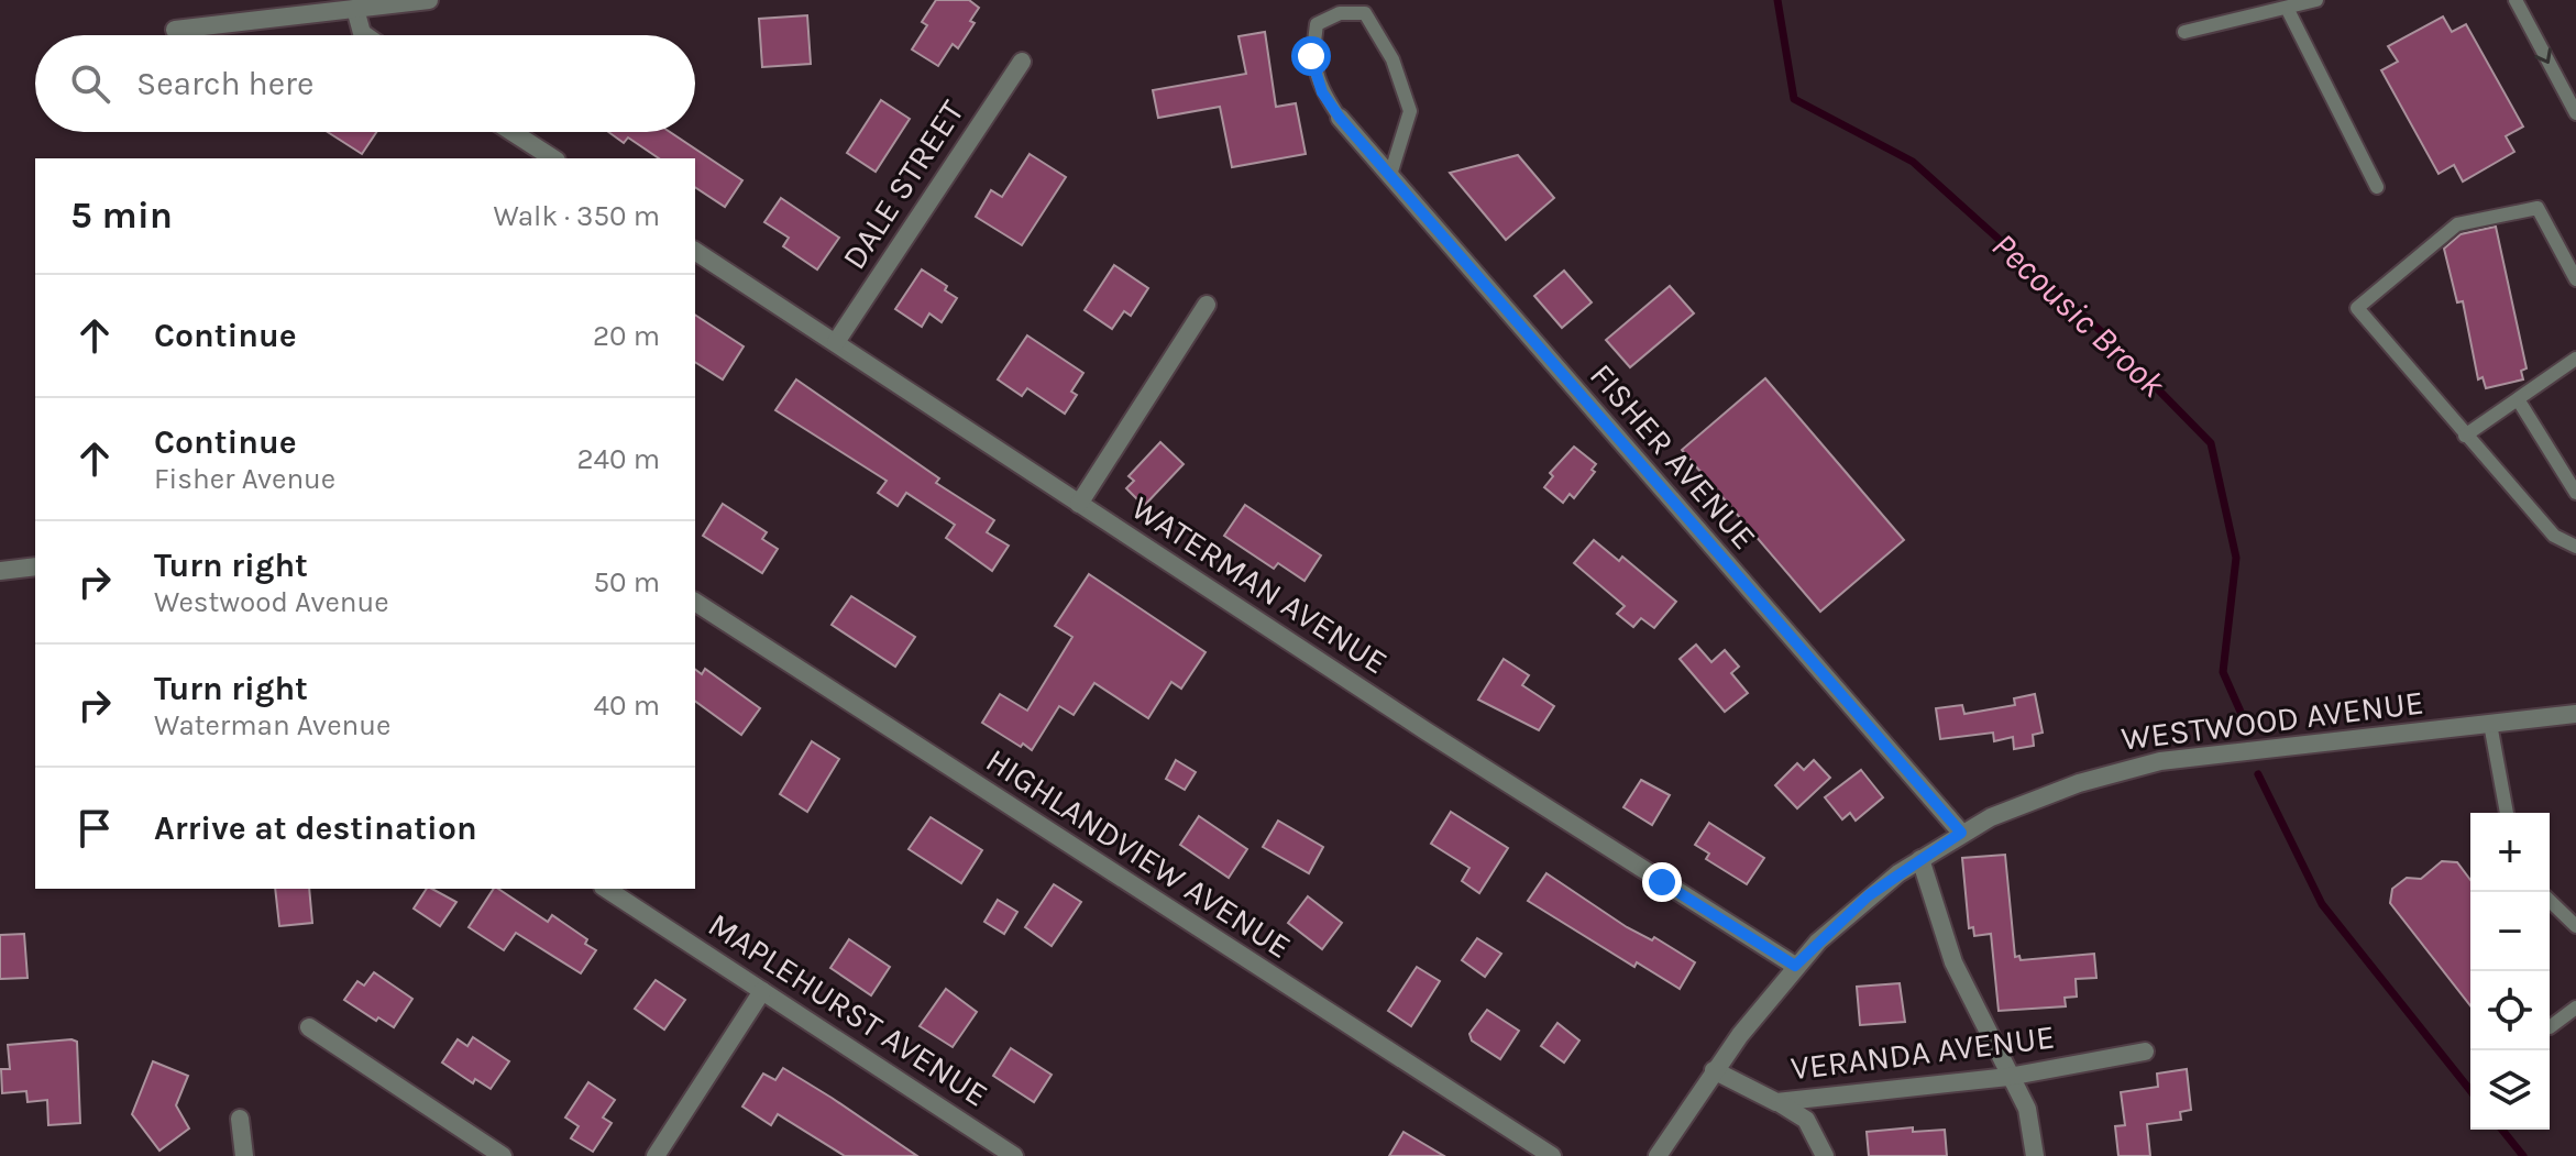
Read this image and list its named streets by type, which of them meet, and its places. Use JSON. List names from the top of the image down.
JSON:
{
  "streets": {
    "street": [
      "DALE STREET",
      "FISHER AVENUE",
      "WATERMAN AVENUE",
      "WESTWOOD AVENUE",
      "HIGHLANDVIEW AVENUE",
      "MAPLEHURST AVENUE",
      "VERANDA AVENUE"
    ]
  },
  "crossings": [
    ["DALE STREET", "WATERMAN AVENUE"],
    ["FISHER AVENUE", "WESTWOOD AVENUE"],
    ["WATERMAN AVENUE", "WESTWOOD AVENUE"],
    ["WESTWOOD AVENUE", "VERANDA AVENUE"]
  ],
  "water": ["Pecousic Brook"],
  "page": {
    "search": "Search here",
    "heading": ["5 min", "Walk · 350 m"],
    "list": [
      ["Continue", "20 m"],
      ["Continue", "Fisher Avenue", "240 m"],
      ["Turn right", "Westwood Avenue", "50 m"],
      ["Turn right", "Waterman Avenue", "40 m"],
      "Arrive at destination"
    ],
    "map_buttons": ["+", "−"]
  }
}
